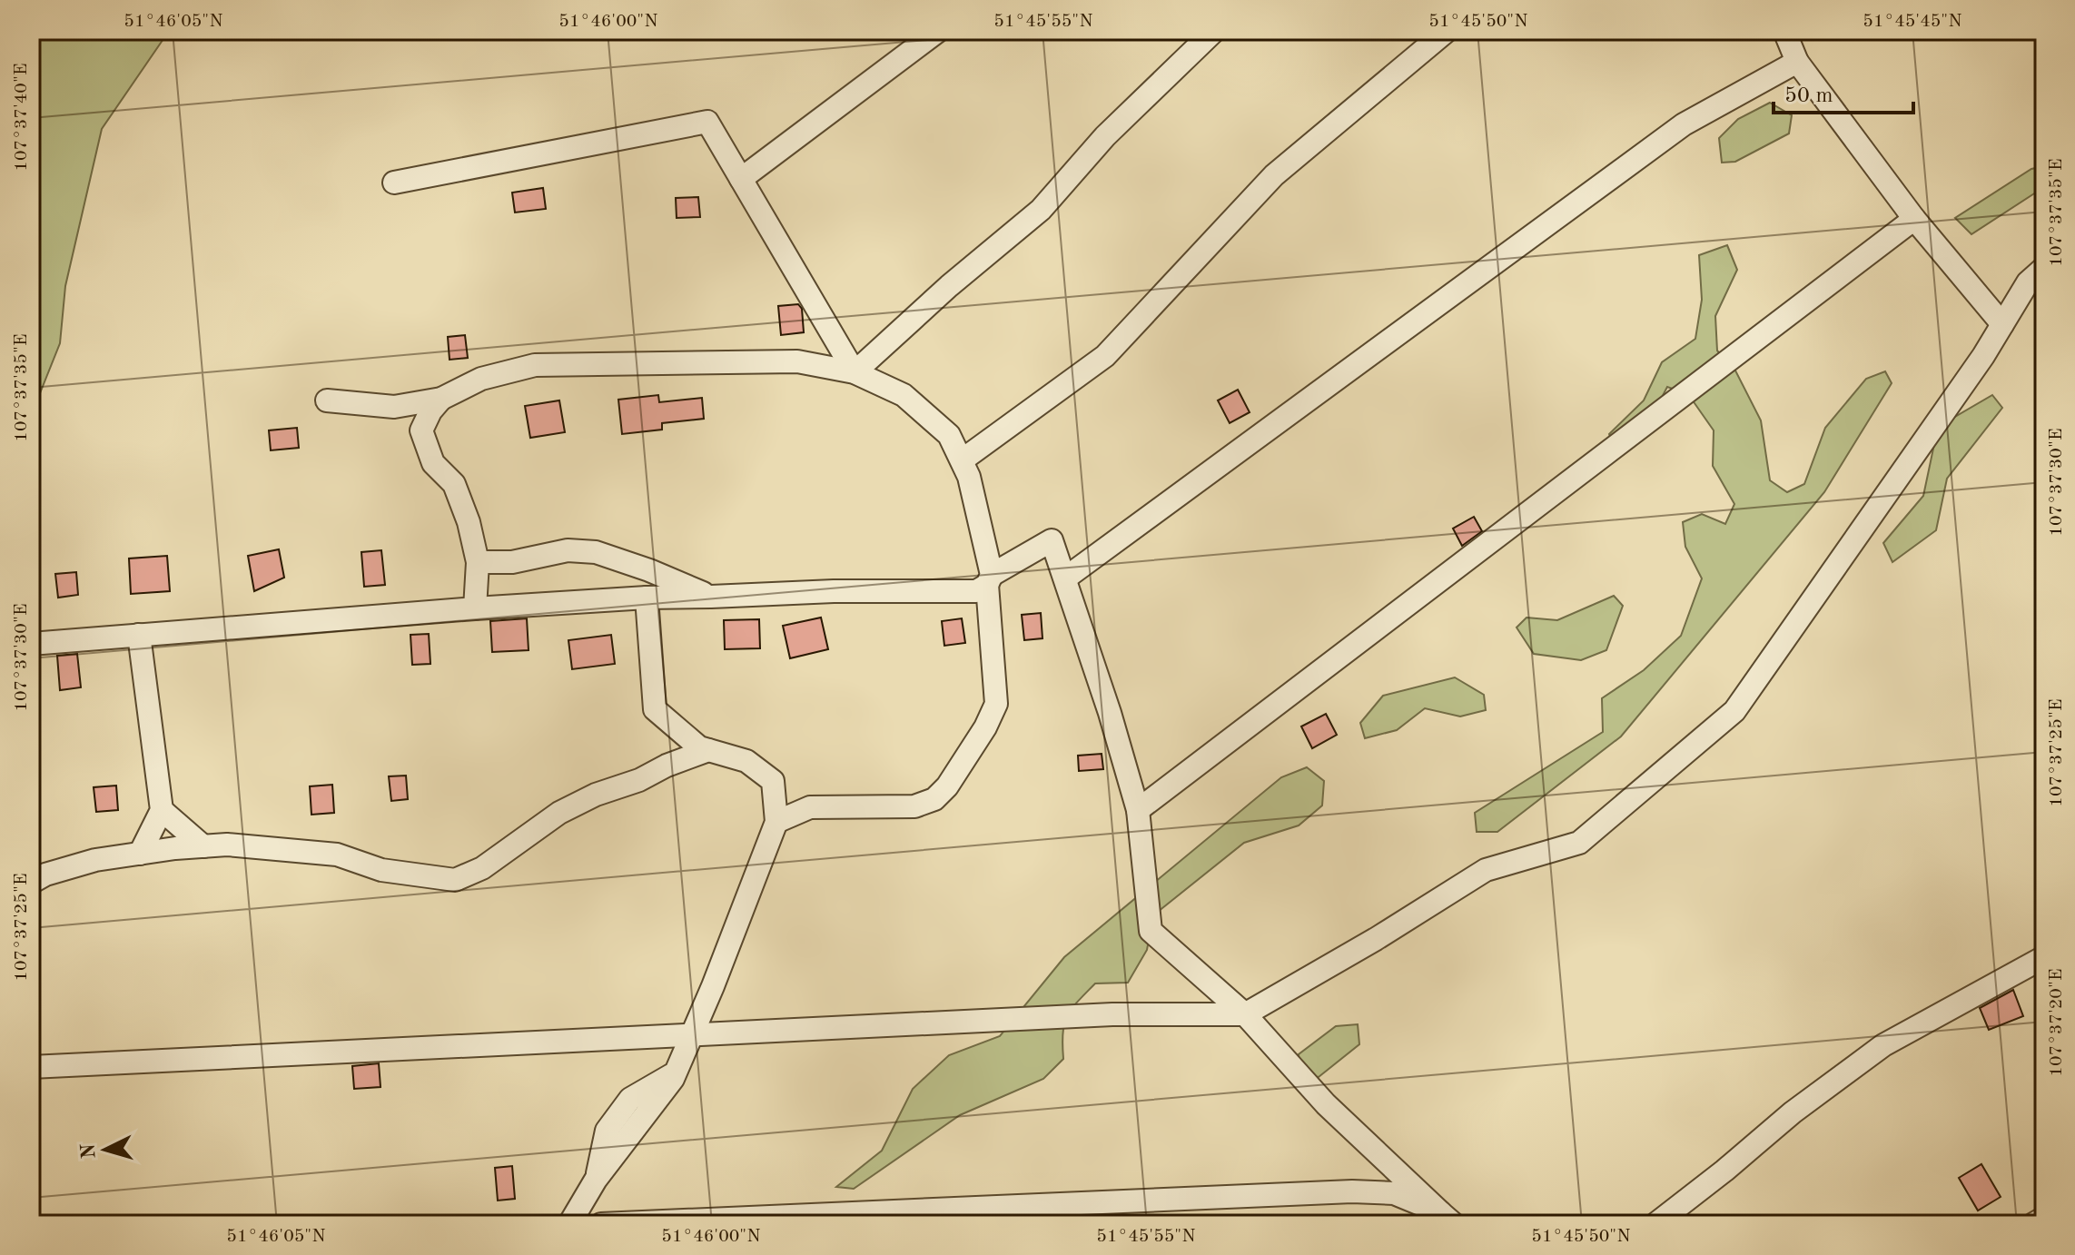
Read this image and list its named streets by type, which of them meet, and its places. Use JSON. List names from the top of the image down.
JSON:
{
  "scale_bar": "50 m",
  "north": "left",
  "coordinates": [
    "51°46'05\"N",
    "51°46'00\"N",
    "51°45'55\"N",
    "51°45'50\"N",
    "51°45'45\"N",
    "107°37'40\"E",
    "107°37'35\"E",
    "107°37'30\"E",
    "107°37'25\"E",
    "107°37'20\"E"
  ]
}
